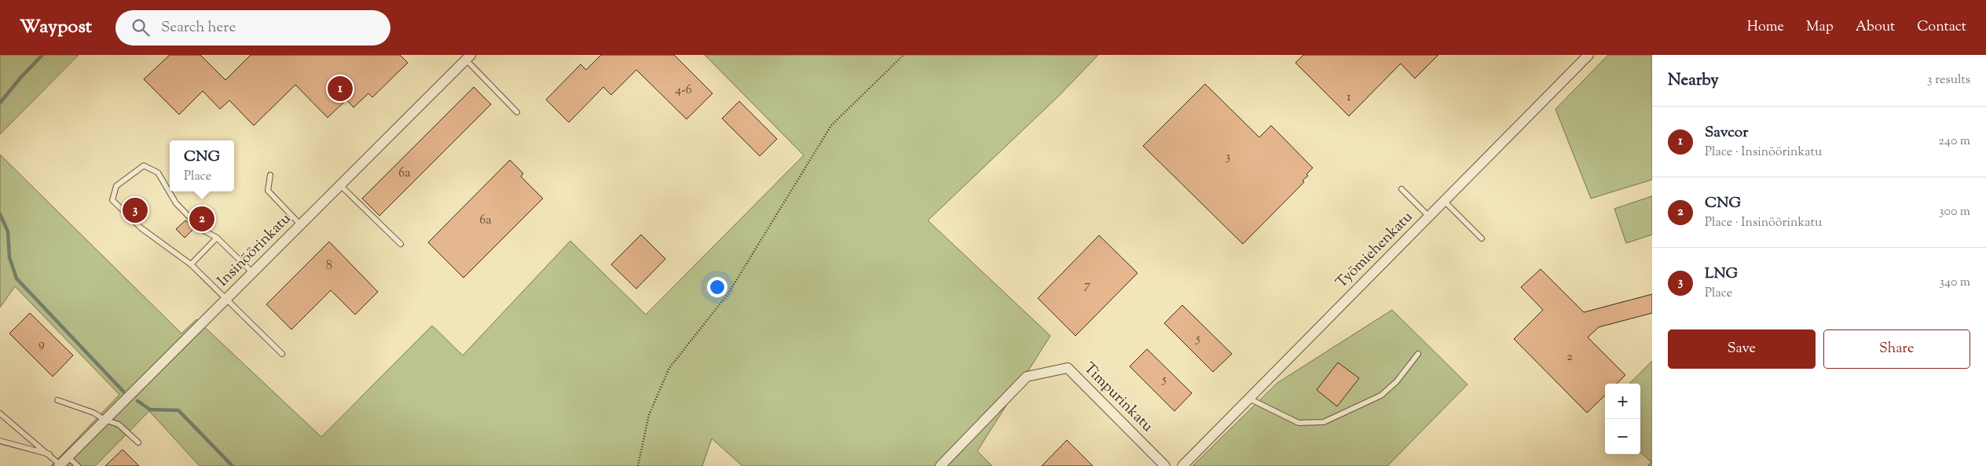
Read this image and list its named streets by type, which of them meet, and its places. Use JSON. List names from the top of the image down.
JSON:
{
  "streets": {
    "street": ["Insinöörinkatu", "Työmiehenkatu", "Timpurinkatu"]
  },
  "house_numbers": [
    "4-6",
    "1",
    "3",
    "6a",
    "6a",
    "8",
    "7",
    "5",
    "9",
    "2",
    "5"
  ],
  "page": {
    "header": "Waypost",
    "search": "Search here",
    "nav": [
      "Home",
      "Map",
      "About",
      "Contact"
    ],
    "heading": ["Nearby", "3 results"],
    "pins": ["1", "3", "2"],
    "list": [
      {
        "mark": "1",
        "name": "Savcor",
        "note": "Place · Insinöörinkatu",
        "value": "240 m"
      },
      {
        "mark": "2",
        "name": "CNG",
        "note": "Place · Insinöörinkatu",
        "value": "300 m"
      },
      {
        "mark": "3",
        "name": "LNG",
        "note": "Place",
        "value": "340 m"
      }
    ],
    "popup": ["CNG", "Place"],
    "buttons": ["Save", "Share"],
    "map_buttons": ["+", "−"]
  }
}
